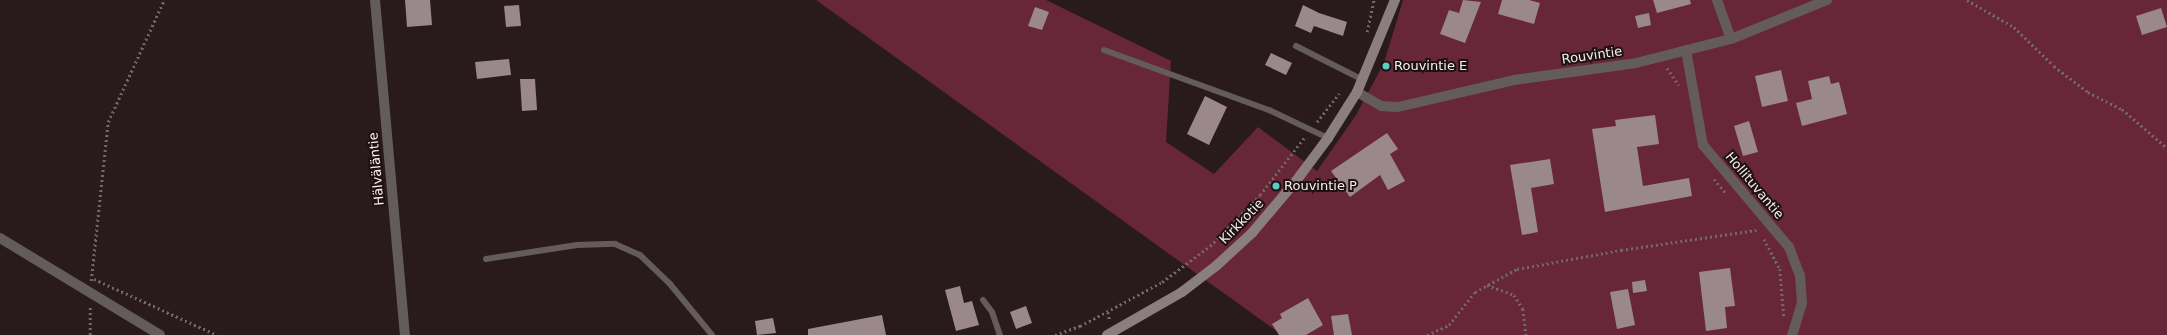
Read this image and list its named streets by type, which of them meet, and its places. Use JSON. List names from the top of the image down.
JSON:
{
  "streets": {
    "street": [
      "Rouvintie",
      "Hälväläntie",
      "Hollituvantie",
      "Kirkkotie"
    ]
  },
  "crossings": [
    ["Rouvintie", "Hollituvantie"],
    ["Rouvintie", "Kirkkotie"]
  ],
  "places": ["Rouvintie E", "Rouvintie P"]
}
